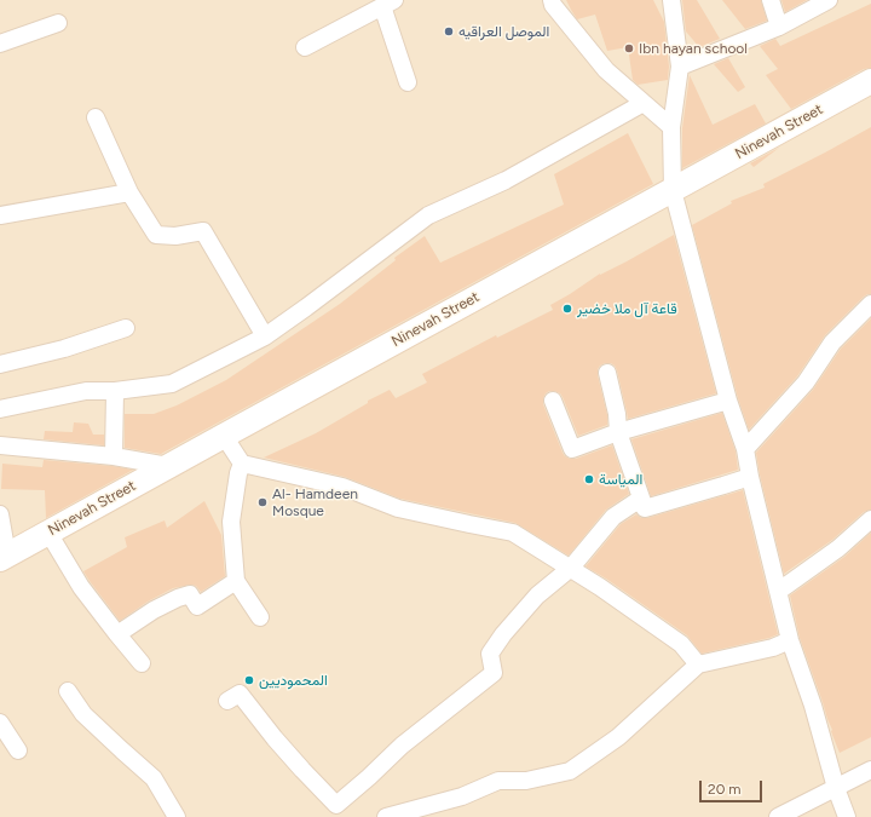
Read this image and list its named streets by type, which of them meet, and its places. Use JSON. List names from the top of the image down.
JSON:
{
  "streets": {
    "main road": ["Ninevah Street"]
  },
  "places": [
    "الموصل العراقيه",
    "Ibn hayan school",
    "قاعة آل ملا خضير",
    "المياسة",
    "Al- Hamdeen Mosque",
    "المحموديين"
  ],
  "scale_bar": "20 m"
}
